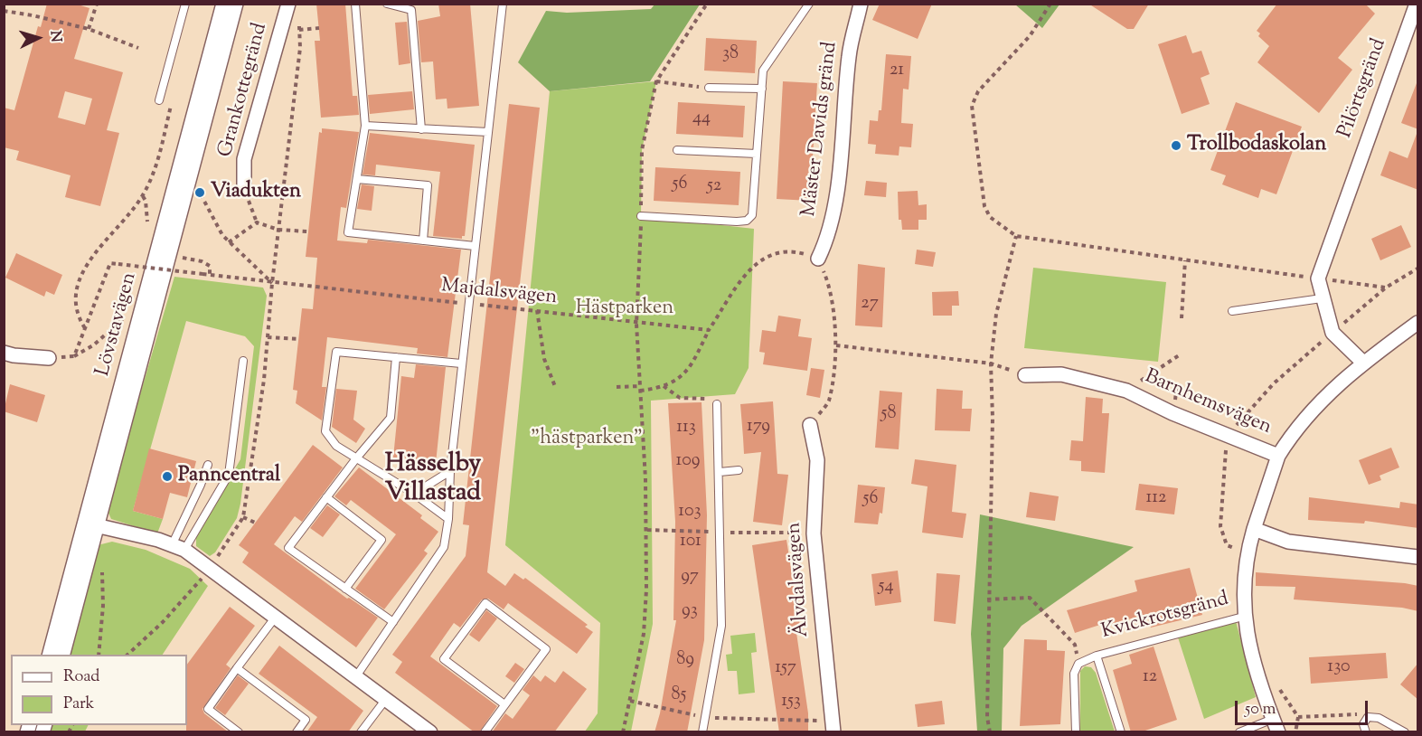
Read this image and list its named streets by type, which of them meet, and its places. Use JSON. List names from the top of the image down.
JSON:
{
  "streets": {
    "street": [
      "Pilörtsgränd",
      "Grankottegränd",
      "Mäster Davids gränd",
      "Lövstavägen",
      "Barnhemsvägen",
      "Älvdalsvägen",
      "Kvickrotsgränd"
    ],
    "path": ["Majdalsvägen"]
  },
  "crossings": [
    ["Barnhemsvägen", "Kvickrotsgränd"]
  ],
  "districts": ["Hässelby Villastad"],
  "parks": ["Hästparken", "\"hästparken\""],
  "places": ["Trollbodaskolan", "Viadukten", "Panncentral"],
  "house_numbers": [
    "38",
    "21",
    "44",
    "56",
    "52",
    "27",
    "58",
    "179",
    "113",
    "109",
    "112",
    "56",
    "103",
    "101",
    "97",
    "54",
    "93",
    "89",
    "130",
    "157",
    "12",
    "85",
    "153"
  ],
  "legend": ["Road", "Park"],
  "scale_bar": "50 m",
  "north": "right"
}
